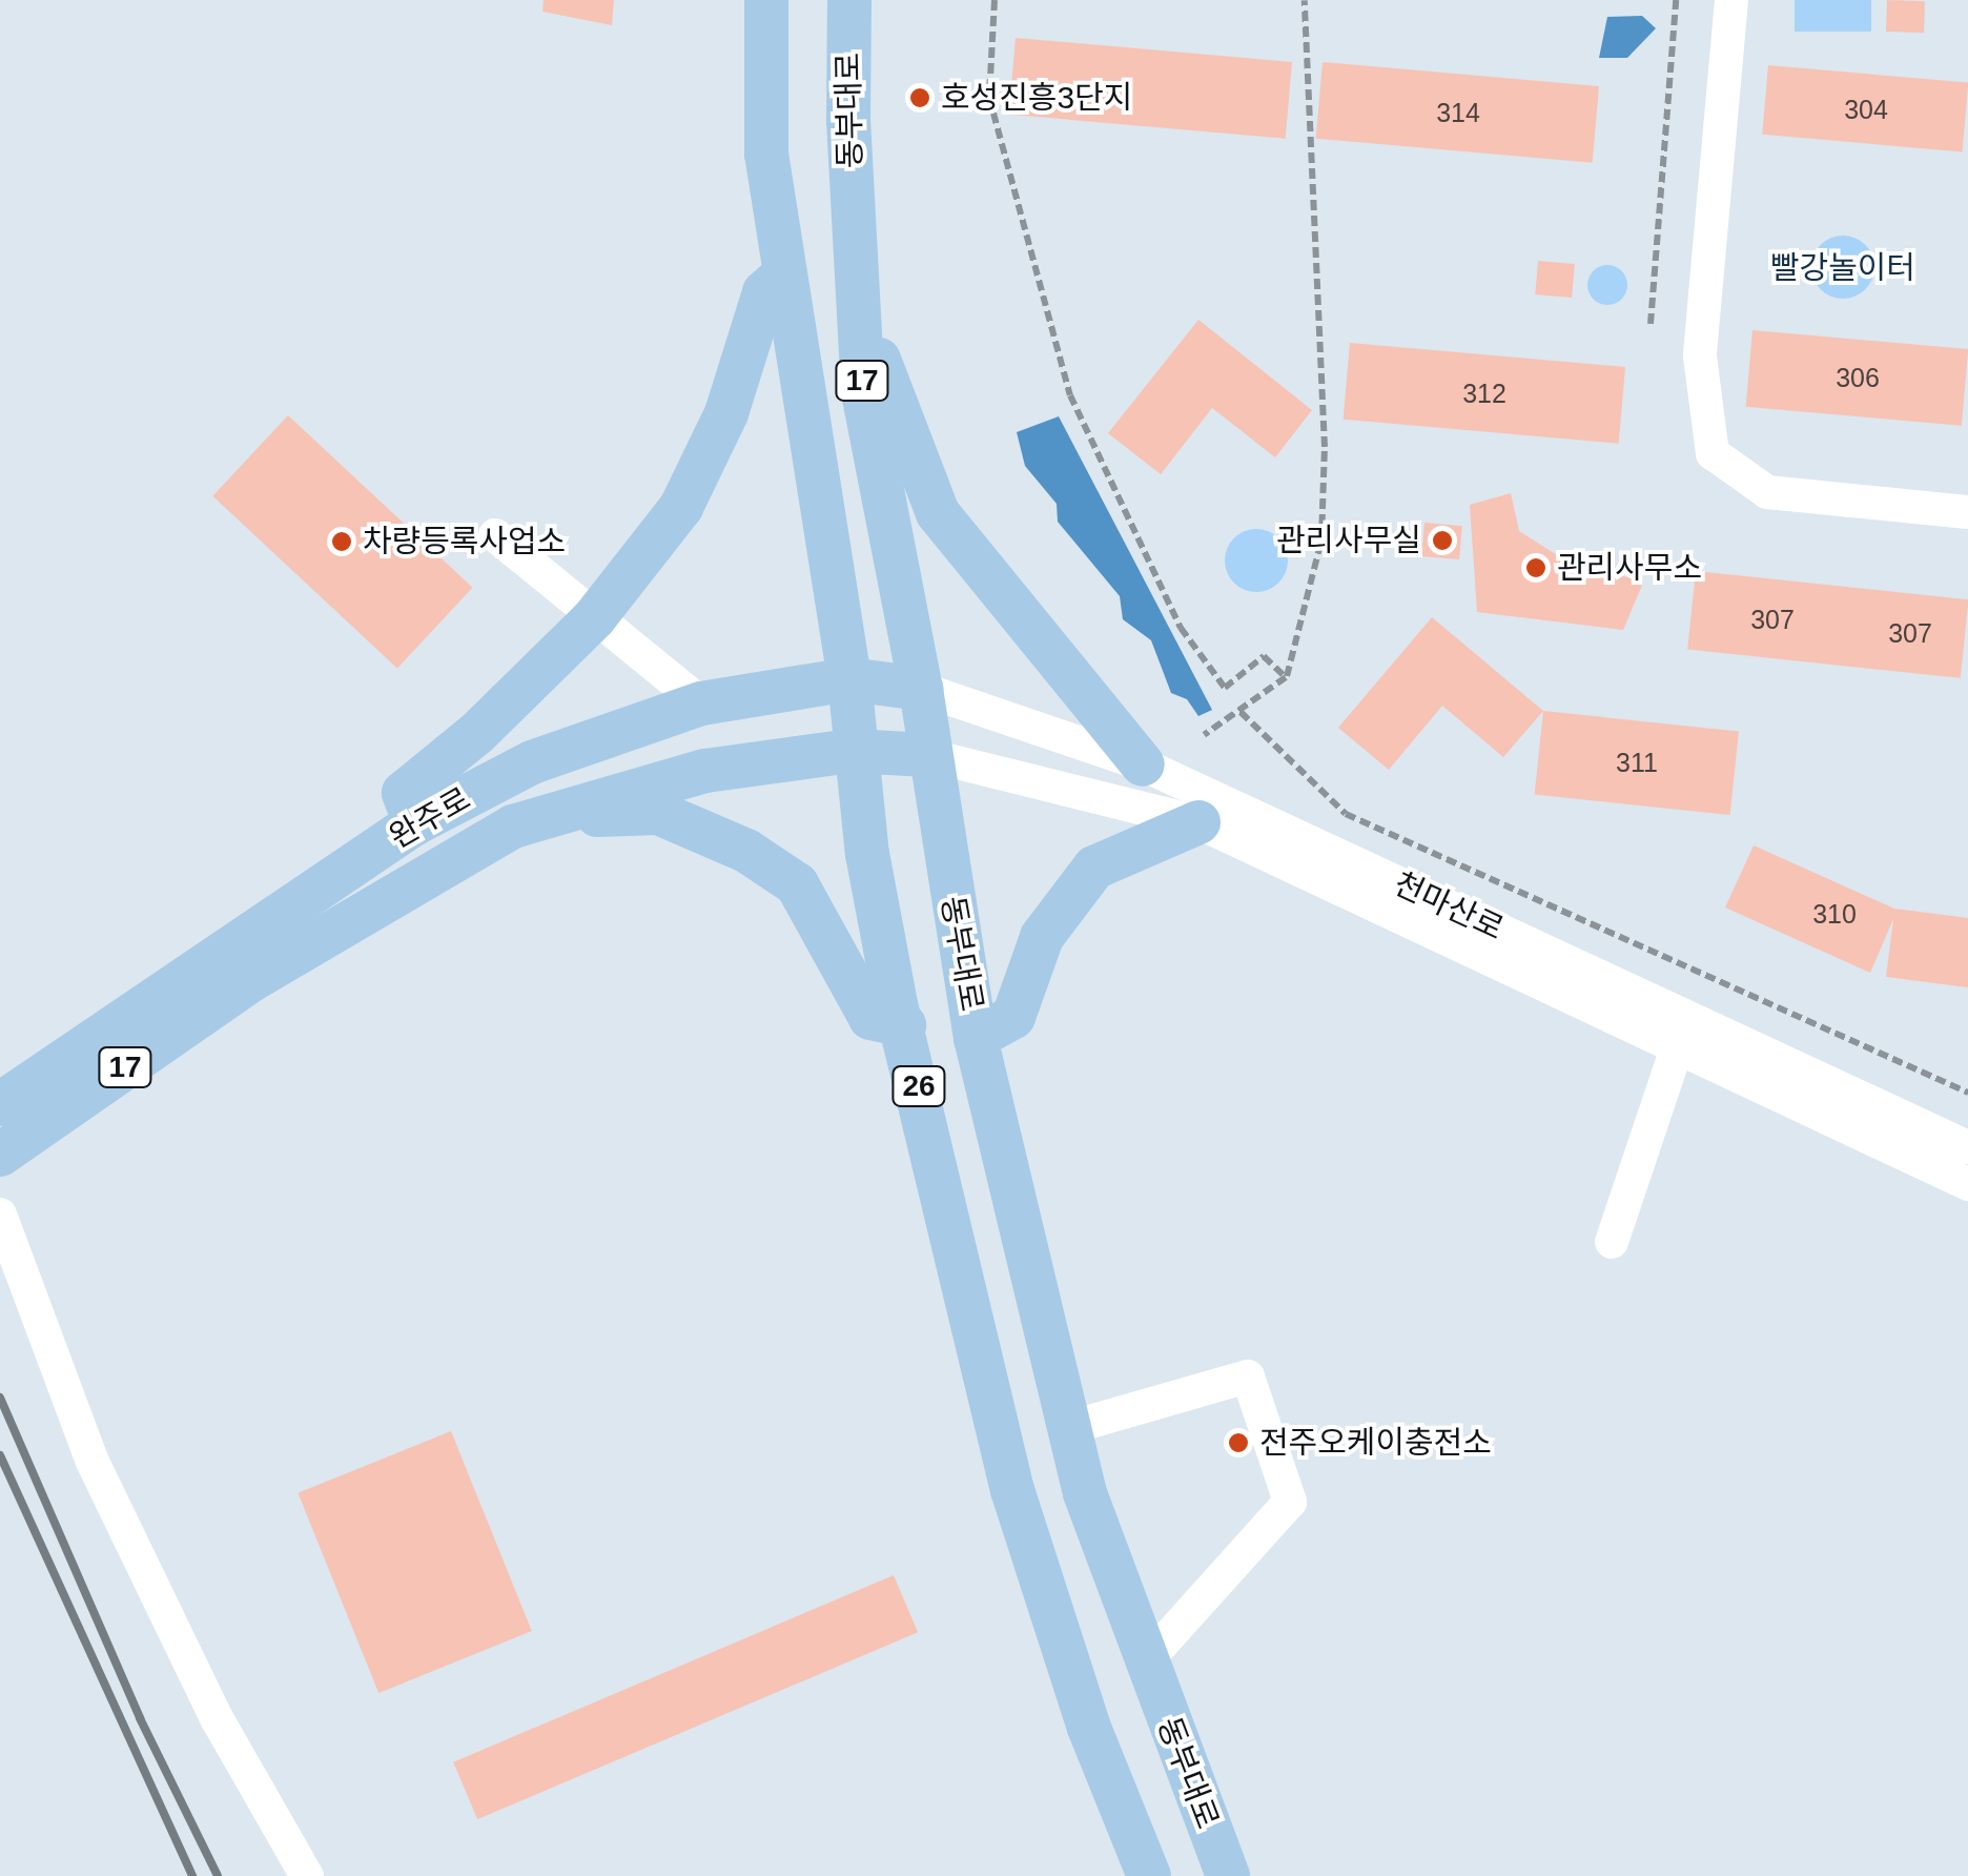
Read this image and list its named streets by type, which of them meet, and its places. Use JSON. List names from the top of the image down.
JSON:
{
  "streets": {
    "main road": [
      "동부대로",
      "17",
      "완주로",
      "26"
    ],
    "street": ["천마산로"]
  },
  "crossings": [
    ["동부대로", "완주로"],
    ["동부대로", "천마산로"],
    ["완주로", "천마산로"],
    ["완주로", "26"]
  ],
  "parks": ["빨강놀이터"],
  "places": [
    "호성진흥3단지",
    "관리사무실",
    "차량등록사업소",
    "관리사무소",
    "전주오케이충전소"
  ],
  "house_numbers": [
    "304",
    "314",
    "306",
    "312",
    "307",
    "307",
    "311",
    "310"
  ]
}
